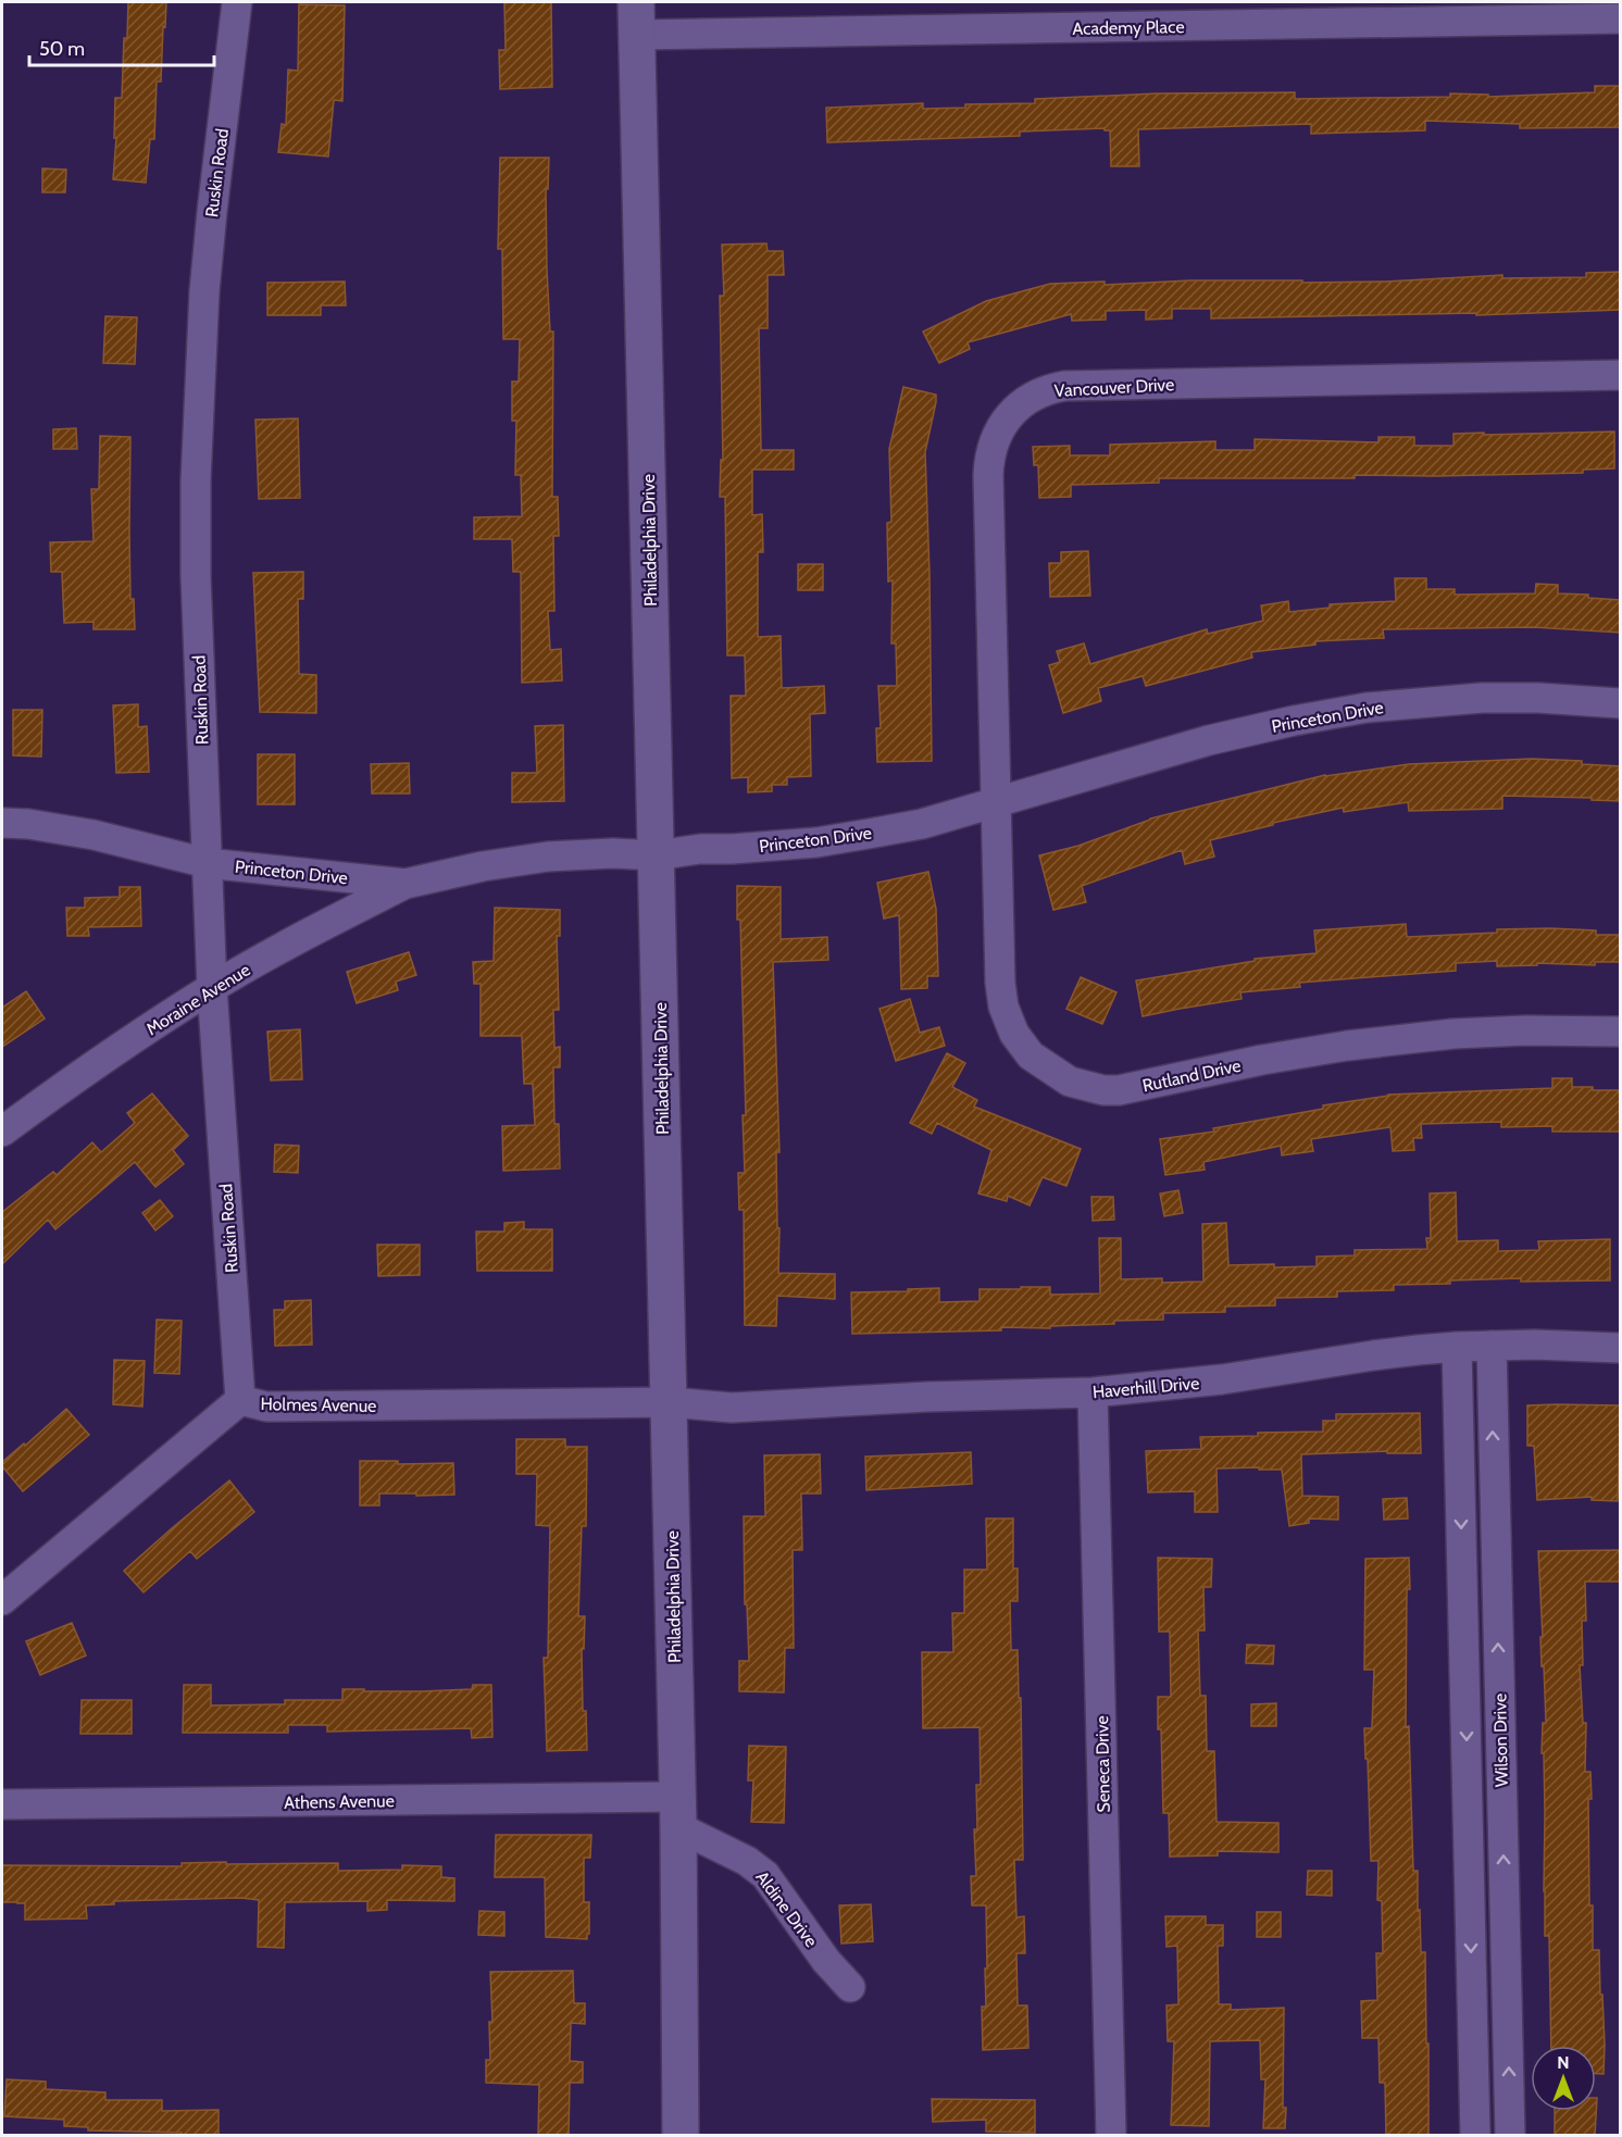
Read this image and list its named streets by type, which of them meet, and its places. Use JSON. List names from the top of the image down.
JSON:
{
  "streets": {
    "main road": ["Philadelphia Drive"],
    "street": [
      "Academy Place",
      "Ruskin Road",
      "Vancouver Drive",
      "Princeton Drive",
      "Moraine Avenue",
      "Rutland Drive",
      "Haverhill Drive",
      "Holmes Avenue",
      "Wilson Drive",
      "Seneca Drive",
      "Athens Avenue",
      "Aldine Drive"
    ]
  },
  "crossings": [
    ["Academy Place", "Philadelphia Drive"],
    ["Ruskin Road", "Princeton Drive"],
    ["Ruskin Road", "Moraine Avenue"],
    ["Ruskin Road", "Holmes Avenue"],
    ["Vancouver Drive", "Princeton Drive"],
    ["Vancouver Drive", "Rutland Drive"],
    ["Philadelphia Drive", "Princeton Drive"],
    ["Philadelphia Drive", "Haverhill Drive"],
    ["Philadelphia Drive", "Holmes Avenue"],
    ["Philadelphia Drive", "Athens Avenue"],
    ["Philadelphia Drive", "Aldine Drive"],
    ["Princeton Drive", "Moraine Avenue"],
    ["Princeton Drive", "Rutland Drive"],
    ["Haverhill Drive", "Holmes Avenue"],
    ["Haverhill Drive", "Wilson Drive"],
    ["Haverhill Drive", "Seneca Drive"],
    ["Athens Avenue", "Aldine Drive"]
  ],
  "scale_bar": "50 m",
  "north": "top"
}
